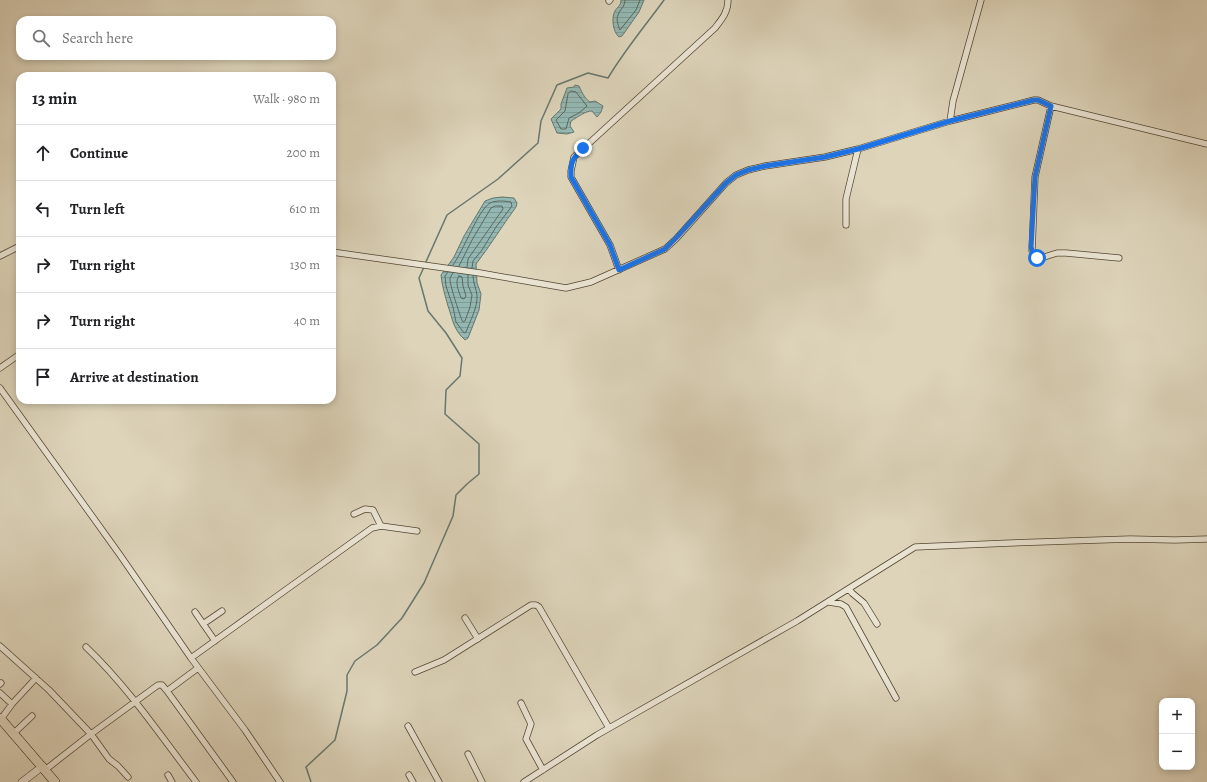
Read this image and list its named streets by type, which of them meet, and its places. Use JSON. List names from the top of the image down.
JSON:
{
  "page": {
    "search": "Search here",
    "heading": ["13 min", "Walk · 980 m"],
    "list": [
      ["Continue", "200 m"],
      ["Turn left", "610 m"],
      ["Turn right", "130 m"],
      ["Turn right", "40 m"],
      "Arrive at destination"
    ],
    "map_buttons": ["+", "−"]
  }
}
